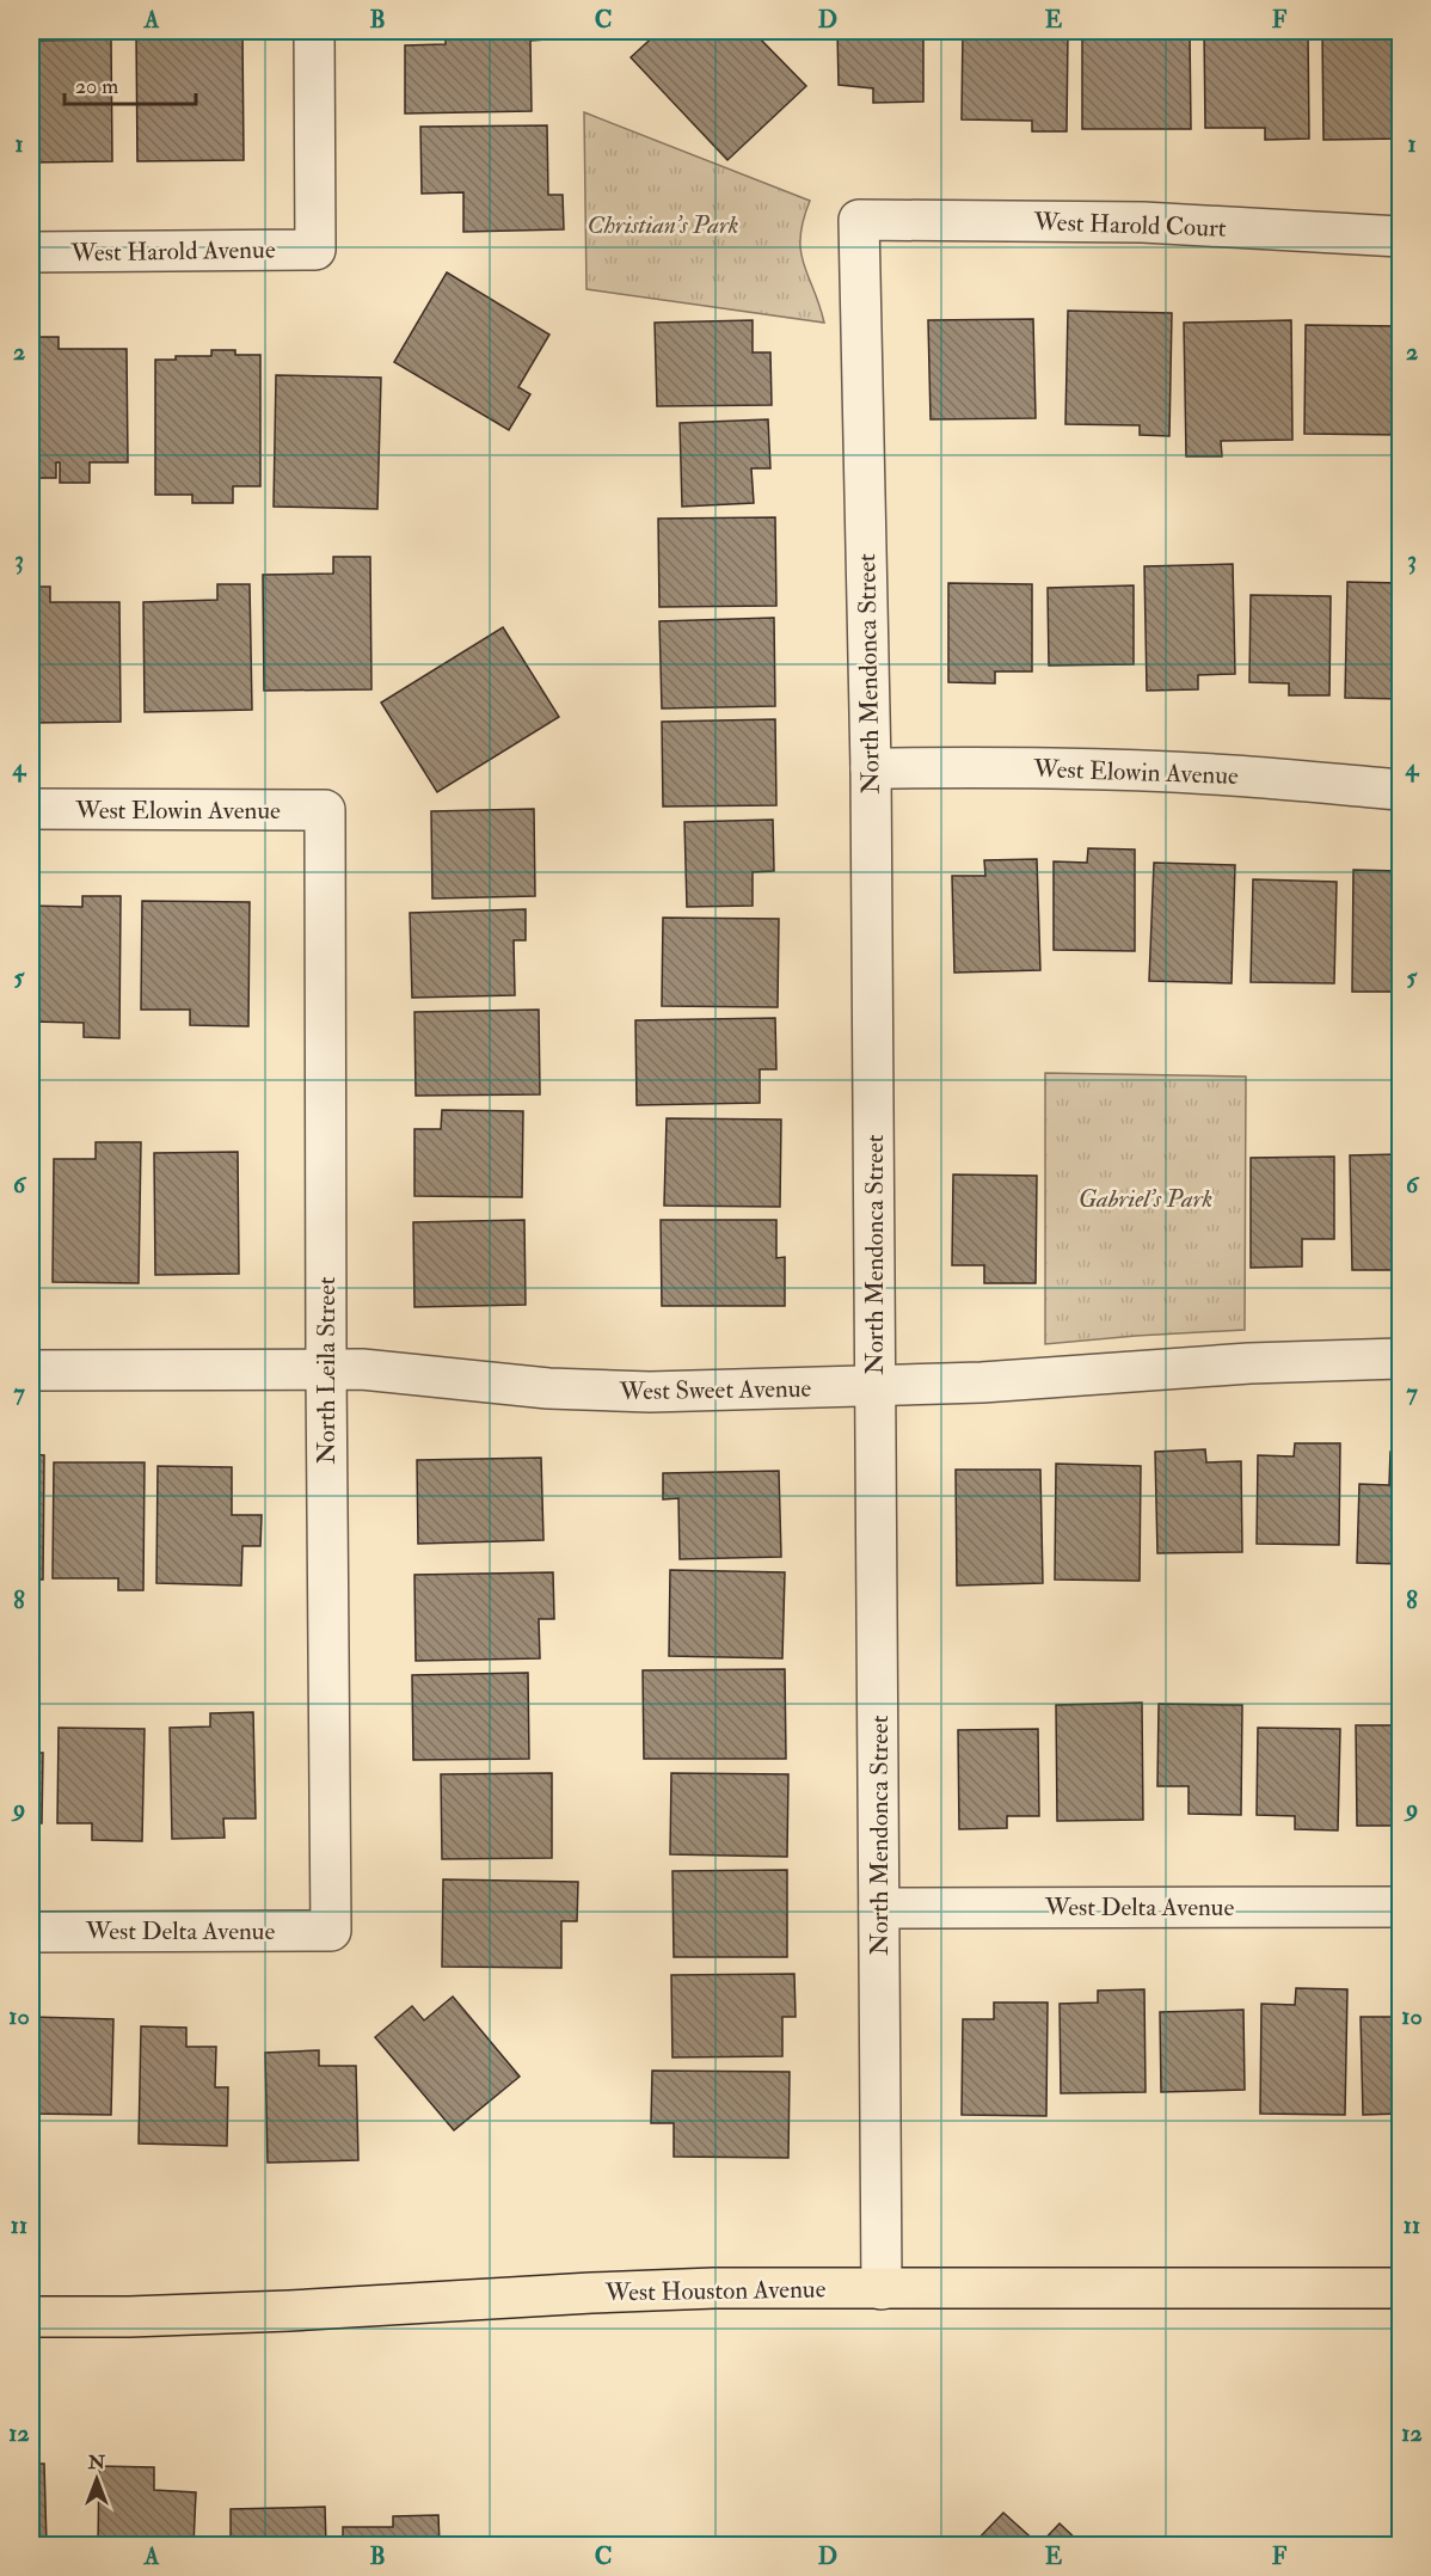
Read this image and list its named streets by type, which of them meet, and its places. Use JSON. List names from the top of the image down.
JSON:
{
  "streets": {
    "main road": ["West Houston Avenue"],
    "street": [
      "West Harold Court",
      "West Harold Avenue",
      "North Mendonca Street",
      "West Elowin Avenue",
      "North Leila Street",
      "West Sweet Avenue",
      "West Delta Avenue"
    ]
  },
  "crossings": [
    ["West Harold Court", "North Mendonca Street"],
    ["North Mendonca Street", "West Elowin Avenue"],
    ["North Mendonca Street", "West Sweet Avenue"],
    ["North Mendonca Street", "West Delta Avenue"],
    ["North Mendonca Street", "West Houston Avenue"],
    ["West Elowin Avenue", "North Leila Street"],
    ["North Leila Street", "West Sweet Avenue"],
    ["North Leila Street", "West Delta Avenue"]
  ],
  "parks": ["Christian's Park", "Gabriel's Park"],
  "scale_bar": "20 m",
  "north": "top",
  "grid": {
    "columns": [
      "A",
      "B",
      "C",
      "D",
      "E",
      "F"
    ],
    "rows": [
      "1",
      "2",
      "3",
      "4",
      "5",
      "6",
      "7",
      "8",
      "9",
      "10",
      "11",
      "12"
    ]
  }
}
